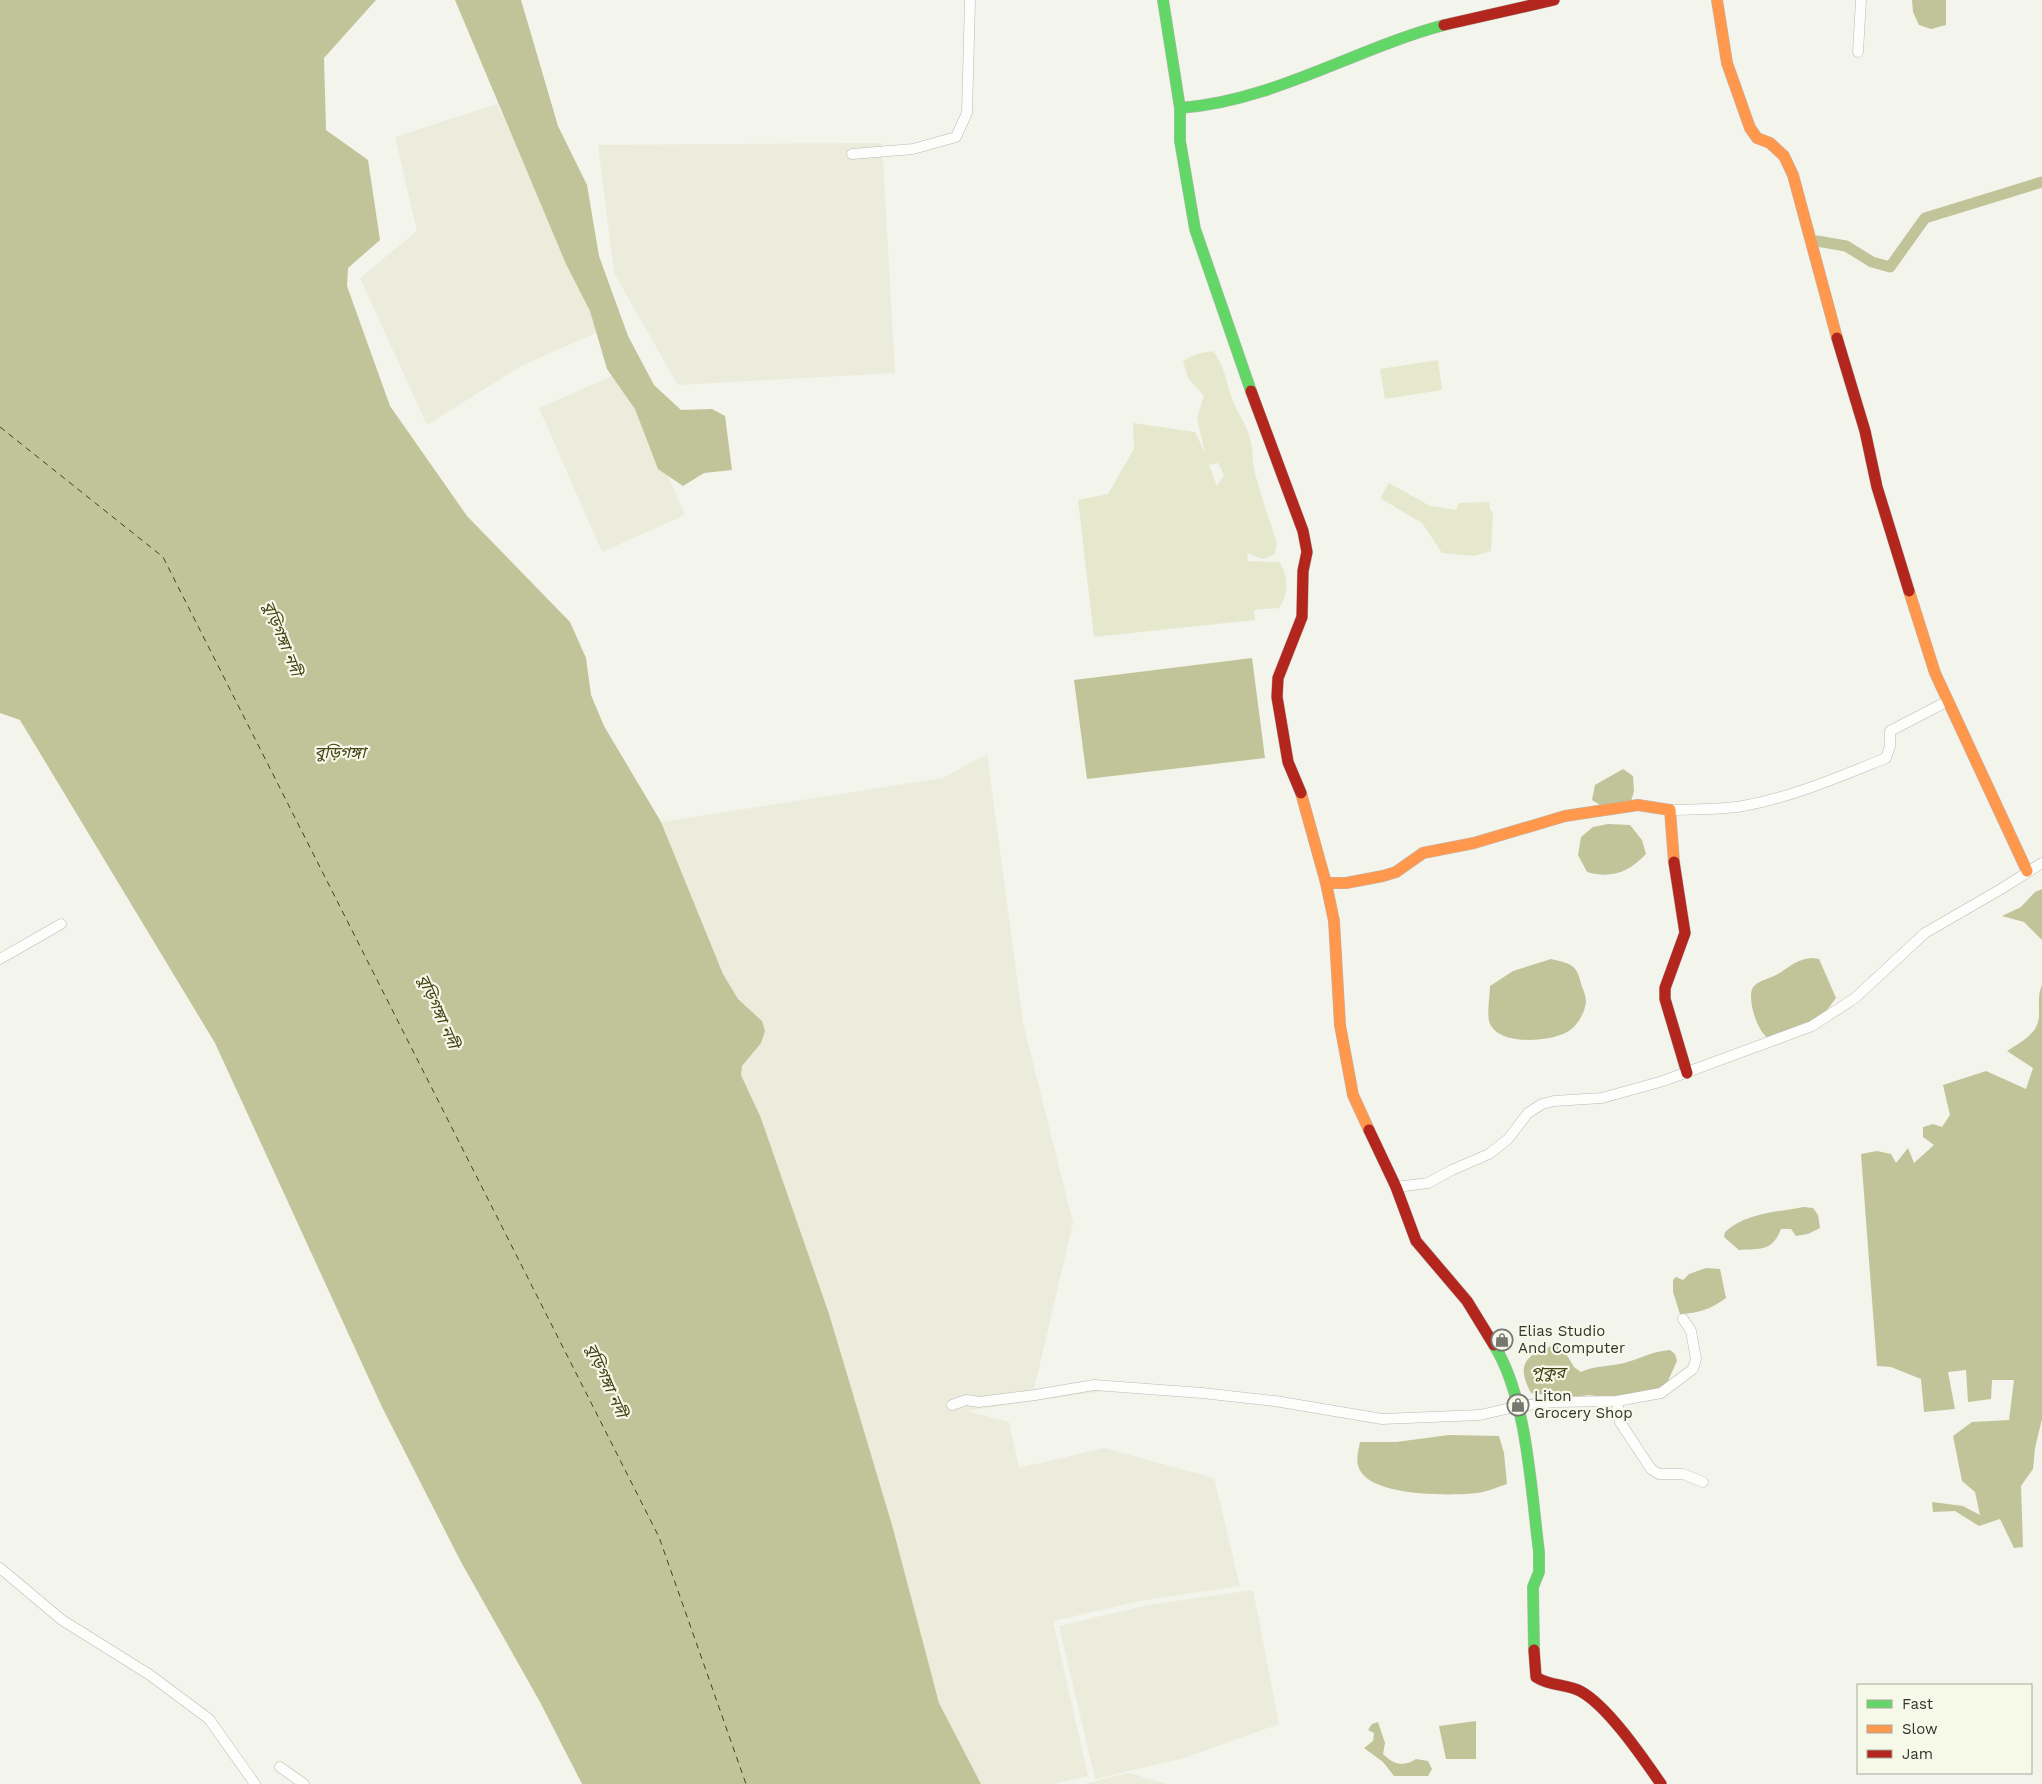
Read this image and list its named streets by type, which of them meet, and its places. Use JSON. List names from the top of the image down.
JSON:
{
  "water": ["বুড়িগঙ্গা নদী", "বুড়িগঙ্গা", "পুকুর"],
  "places": {
    "shop": ["Elias Studio And Computer", "Liton Grocery Shop"]
  },
  "legend": ["Fast", "Slow", "Jam"]
}
